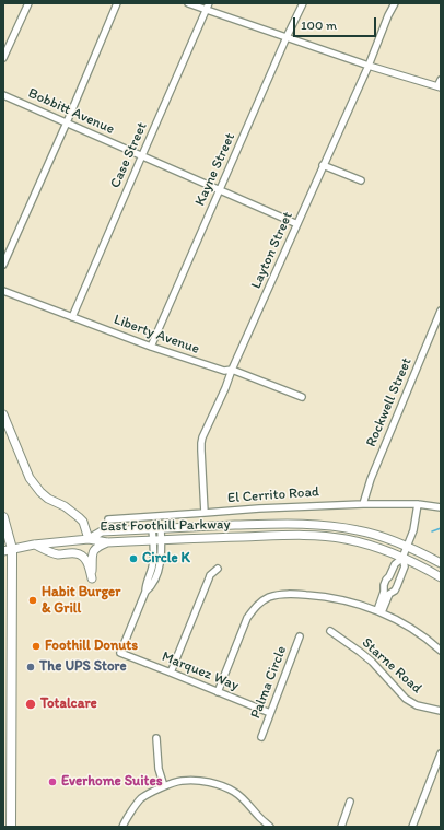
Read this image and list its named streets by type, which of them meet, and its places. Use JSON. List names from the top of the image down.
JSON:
{
  "streets": {
    "main road": ["East Foothill Parkway"],
    "street": [
      "Bobbitt Avenue",
      "Case Street",
      "Kayne Street",
      "Layton Street",
      "Liberty Avenue",
      "Rockwell Street",
      "El Cerrito Road",
      "Starne Road",
      "Marquez Way",
      "Palma Circle"
    ]
  },
  "crossings": [
    ["Bobbitt Avenue", "Case Street"],
    ["Bobbitt Avenue", "Kayne Street"],
    ["Bobbitt Avenue", "Layton Street"],
    ["Case Street", "Liberty Avenue"],
    ["Kayne Street", "Liberty Avenue"],
    ["Layton Street", "Liberty Avenue"],
    ["Layton Street", "El Cerrito Road"],
    ["Rockwell Street", "El Cerrito Road"],
    ["East Foothill Parkway", "Marquez Way"],
    ["Marquez Way", "Palma Circle"]
  ],
  "places": [
    "Circle K",
    "Habit Burger & Grill",
    "Foothill Donuts",
    "The UPS Store",
    "Totalcare",
    "Everhome Suites"
  ],
  "scale_bar": "100 m"
}
